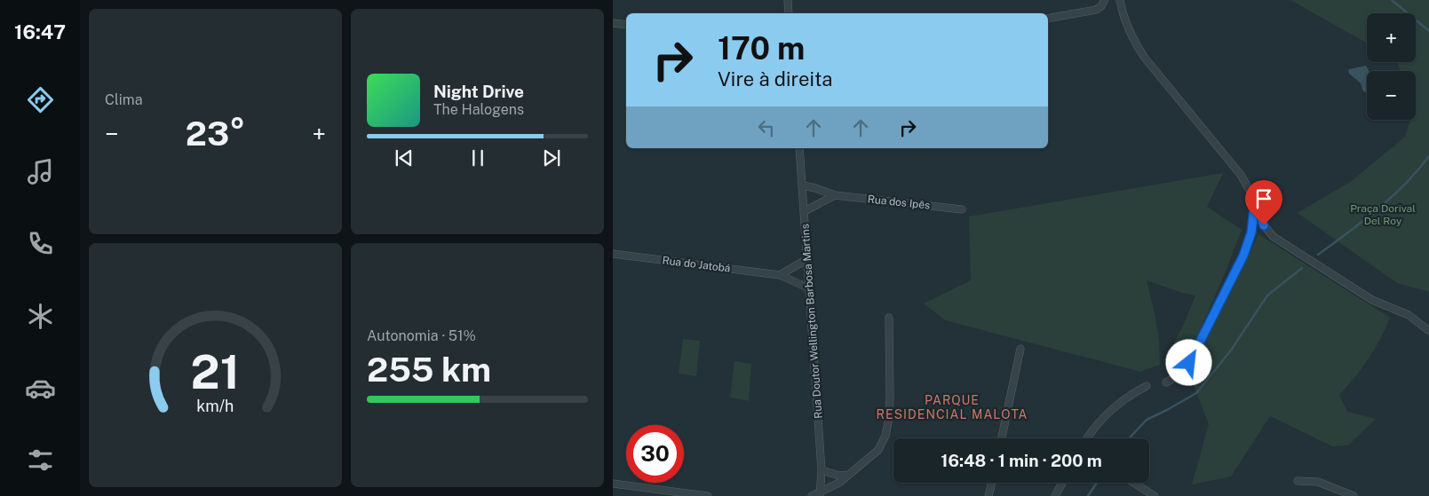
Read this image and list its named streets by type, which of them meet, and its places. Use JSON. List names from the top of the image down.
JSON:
{
  "streets": {
    "street": ["Rua dos Ipês", "Rua do Jatobá", "Rua Doutor Wellington Barbosa Martins"]
  },
  "crossings": [
    ["Rua dos Ipês", "Rua Doutor Wellington Barbosa Martins"],
    ["Rua do Jatobá", "Rua Doutor Wellington Barbosa Martins"]
  ],
  "districts": ["PARQUE RESIDENCIAL MALOTA"],
  "parks": ["Praça Dorival Del Roy"],
  "page": {
    "tabs": "16:47",
    "tile": [
      "Clima",
      ["Autonomia · 51%", "255 km"]
    ],
    "map_buttons": ["+", "−"],
    "turn": ["170 m", "Vire à direita"],
    "song": ["Night Drive", "The Halogens"],
    "heat": ["−", "23°", "+"],
    "limit": "30",
    "trip": "16:48 · 1 min · 200 m",
    "gauge": ["21", "km/h"]
  }
}
